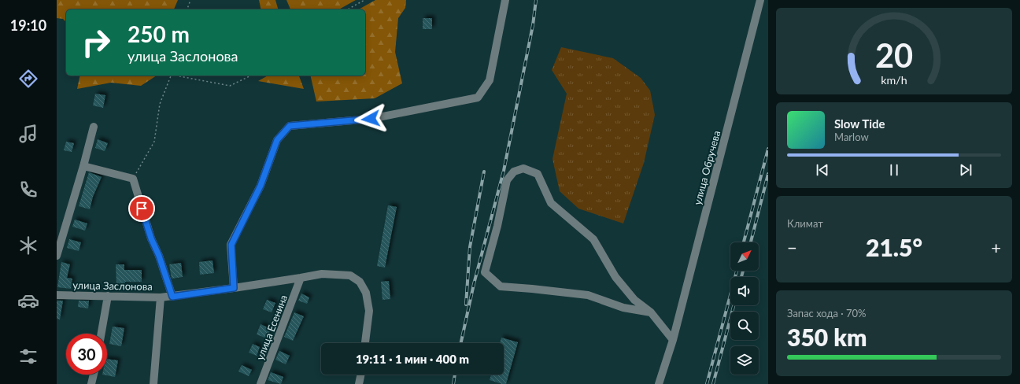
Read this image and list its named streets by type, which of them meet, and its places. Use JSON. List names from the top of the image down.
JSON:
{
  "streets": {
    "street": ["улица Обручева", "улица Заслонова", "улица Есенина"]
  },
  "crossings": [
    ["улица Заслонова", "улица Есенина"]
  ],
  "north": "top right",
  "page": {
    "tabs": "19:10",
    "turn": ["250 m", "улица Заслонова"],
    "song": ["Slow Tide", "Marlow"],
    "tile": [
      "Климат",
      ["Запас хода · 70%", "350 km"]
    ],
    "heat": ["−", "21.5°", "+"],
    "limit": "30",
    "trip": "19:11 · 1 мин · 400 m",
    "gauge": ["20", "km/h"]
  }
}
